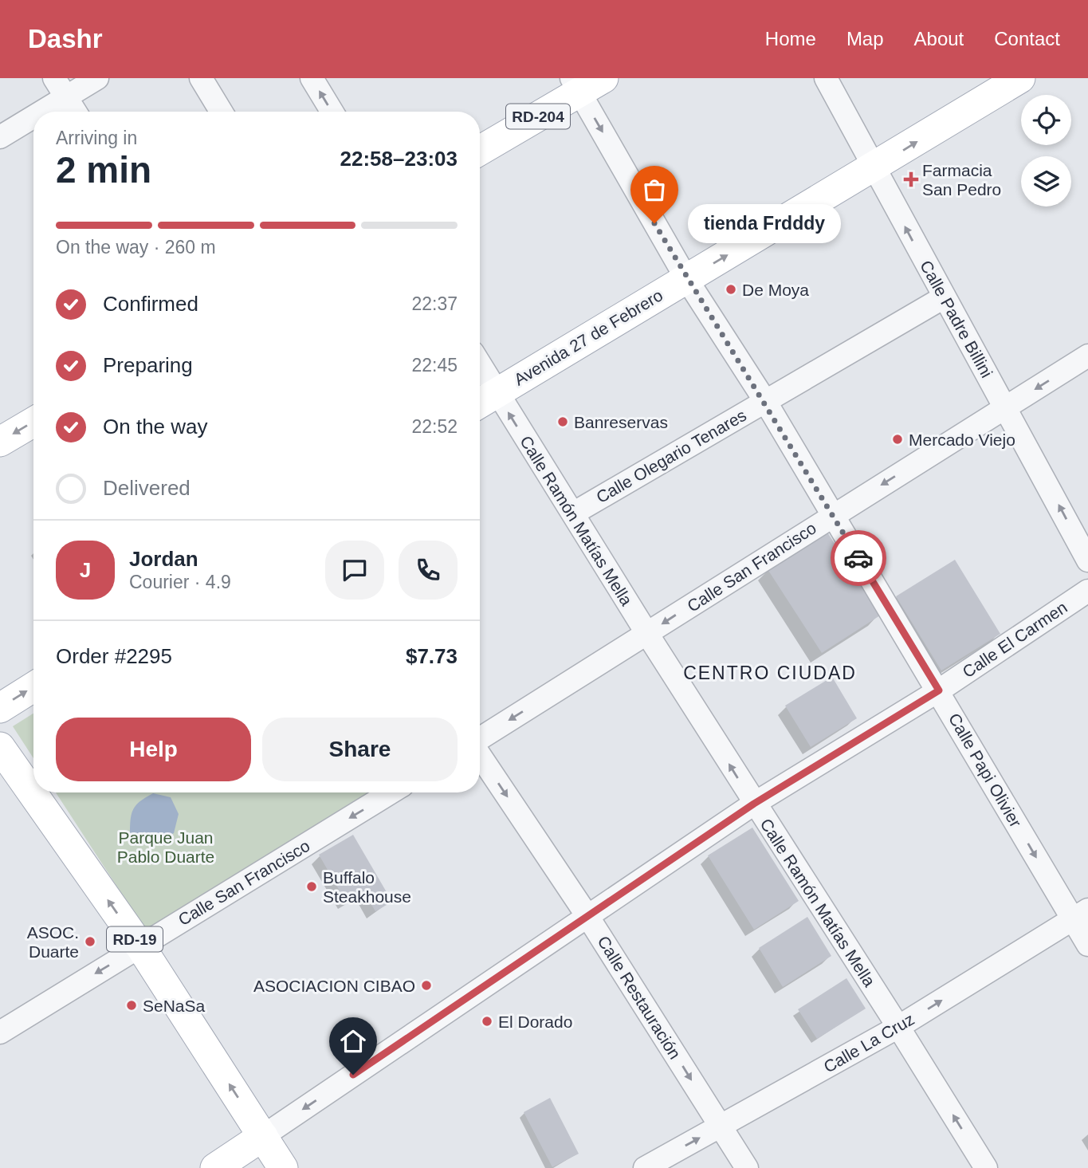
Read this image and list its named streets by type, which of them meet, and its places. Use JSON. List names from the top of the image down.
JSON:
{
  "streets": {
    "main road": [
      "RD-204",
      "Avenida 27 de Febrero",
      "Calle El Carmen",
      "RD-19"
    ],
    "street": [
      "Calle Padre Billini",
      "Calle Olegario Tenares",
      "Calle Ramón Matías Mella",
      "Calle San Francisco",
      "Calle Papi Olivier",
      "Calle Restauración",
      "Calle La Cruz"
    ]
  },
  "crossings": [
    ["RD-204", "Calle Papi Olivier"],
    ["Calle Padre Billini", "Avenida 27 de Febrero"],
    ["Calle Padre Billini", "Calle Olegario Tenares"],
    ["Calle Padre Billini", "Calle San Francisco"],
    ["Avenida 27 de Febrero", "Calle Ramón Matías Mella"],
    ["Avenida 27 de Febrero", "Calle Papi Olivier"],
    ["Calle Olegario Tenares", "Calle Ramón Matías Mella"],
    ["Calle Olegario Tenares", "Calle Papi Olivier"],
    ["Calle Ramón Matías Mella", "Calle San Francisco"],
    ["Calle Ramón Matías Mella", "Calle El Carmen"],
    ["Calle Ramón Matías Mella", "Calle La Cruz"],
    ["Calle San Francisco", "Calle Papi Olivier"],
    ["Calle San Francisco", "RD-19"],
    ["Calle El Carmen", "Calle Papi Olivier"],
    ["Calle El Carmen", "RD-19"],
    ["Calle El Carmen", "Calle Restauración"],
    ["Calle Papi Olivier", "Calle La Cruz"],
    ["Calle Restauración", "Calle La Cruz"]
  ],
  "one_way": [
    "Calle Padre Billini",
    "Avenida 27 de Febrero",
    "Calle Ramón Matías Mella",
    "Calle San Francisco",
    "Calle El Carmen",
    "Calle Papi Olivier",
    "Calle Restauración",
    "Calle La Cruz"
  ],
  "districts": ["CENTRO CIUDAD"],
  "parks": ["Parque Juan Pablo Duarte"],
  "places": {
    "health": ["Farmacia San Pedro"],
    "other": [
      "tienda Frdddy",
      "De Moya",
      "Banreservas",
      "Mercado Viejo",
      "Buffalo Steakhouse",
      "ASOC. Duarte",
      "ASOCIACION CIBAO",
      "SeNaSa",
      "El Dorado"
    ]
  },
  "page": {
    "header": "Dashr",
    "nav": [
      "Home",
      "Map",
      "About",
      "Contact"
    ],
    "heading": ["2 min", "Arriving in", "22:58–23:03"],
    "panel": [
      "Jordan",
      "Courier · 4.9",
      "Order #2295",
      "$7.73"
    ],
    "bubble": "tienda Frdddy",
    "bar": "On the way · 260 m",
    "list": [
      ["Confirmed", "22:37"],
      ["Preparing", "22:45"],
      ["On the way", "22:52"],
      "Delivered"
    ],
    "round": "J",
    "buttons": ["Help", "Share"]
  }
}
